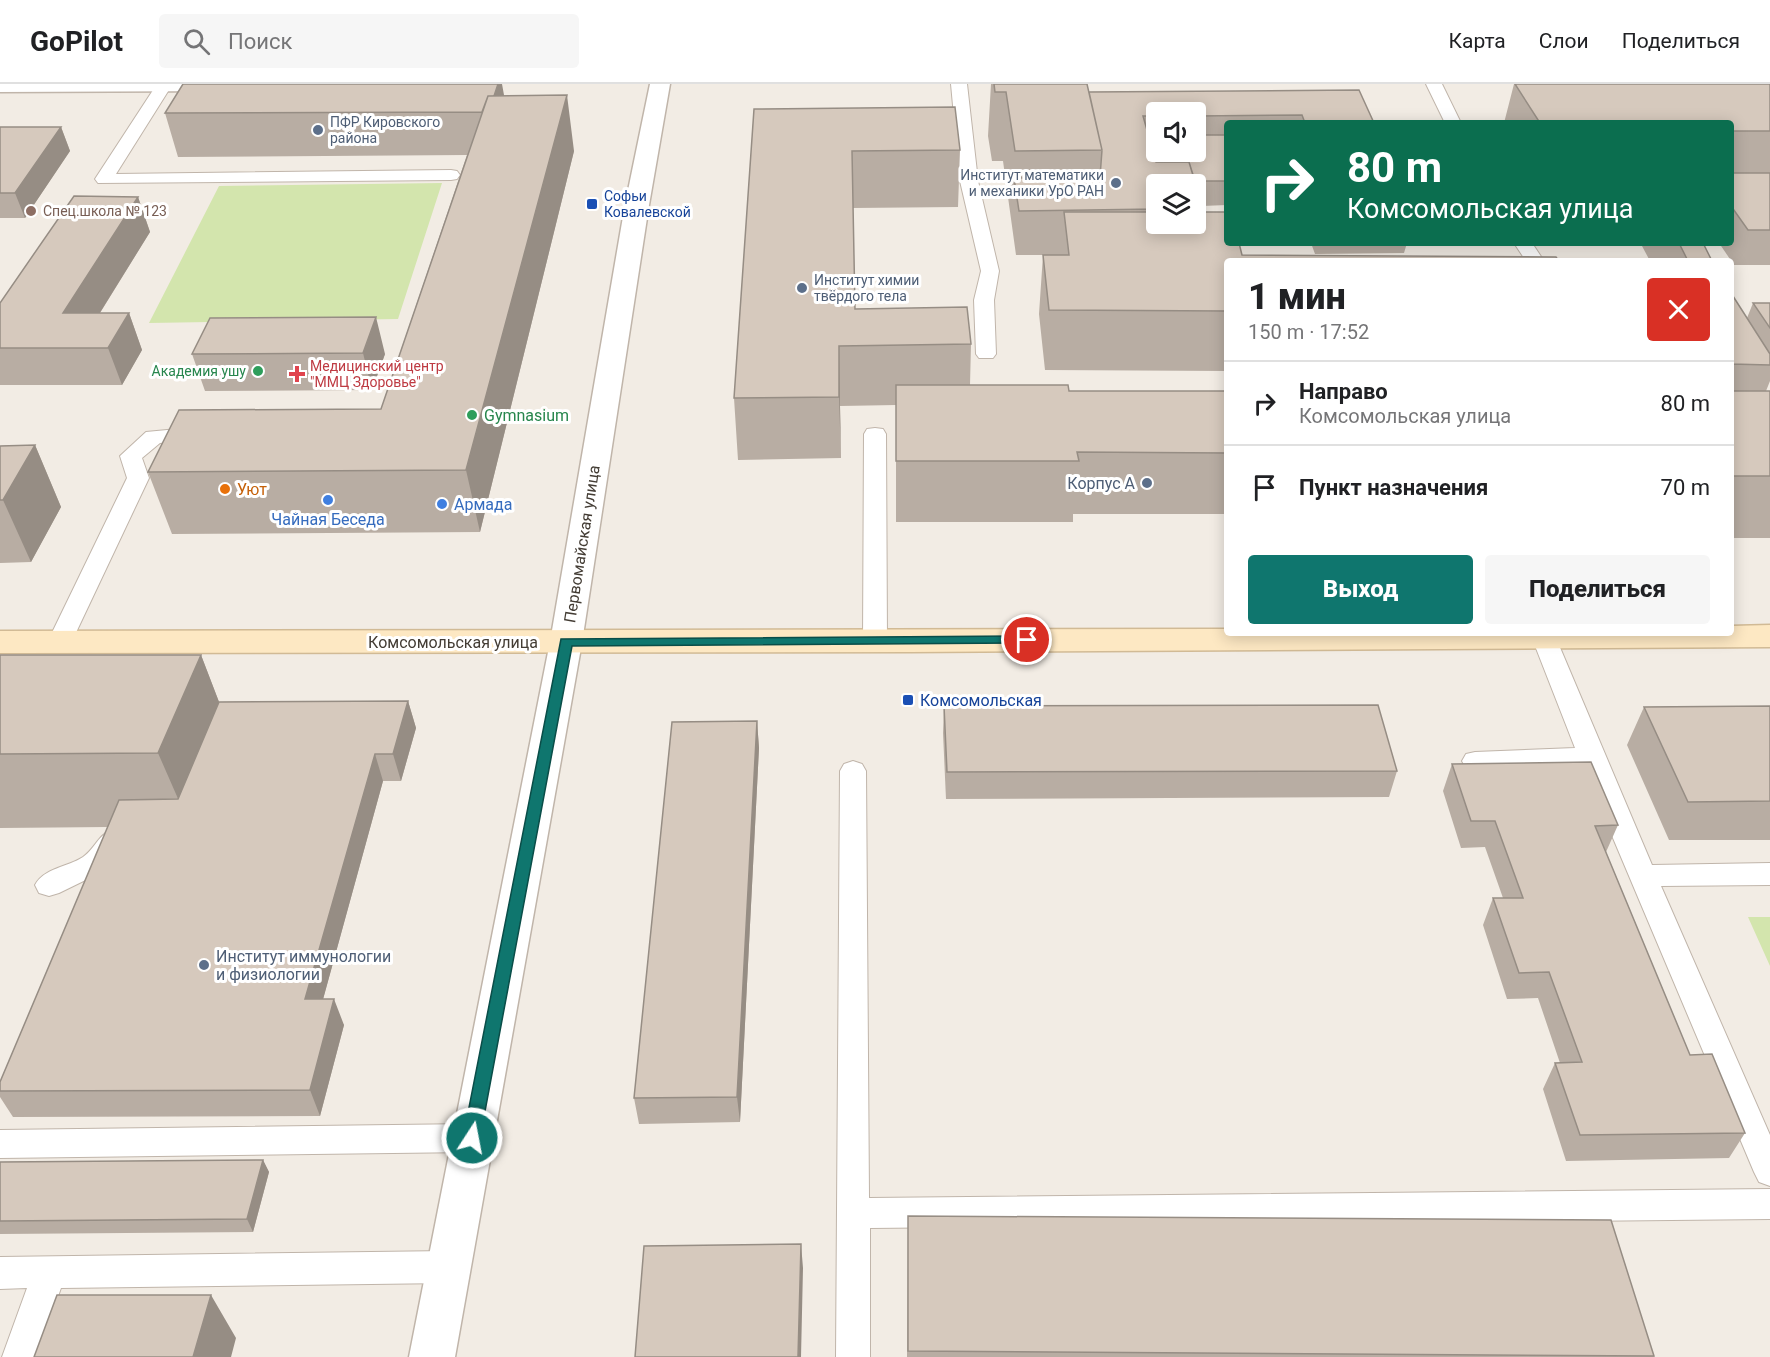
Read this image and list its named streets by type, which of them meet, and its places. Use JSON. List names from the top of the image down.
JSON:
{
  "streets": {
    "main road": ["Комсомольская улица"],
    "street": ["Первомайская улица"]
  },
  "crossings": [
    ["Первомайская улица", "Комсомольская улица"]
  ],
  "places": {
    "other": [
      "ПФР Кировского района",
      "Институт математики и механики УрО РАН",
      "Спец.школа № 123",
      "Институт химии твёрдого тела",
      "Академия ушу",
      "Gymnasium",
      "Корпус А",
      "Уют",
      "Чайная Беседа",
      "Армада",
      "Институт иммунологии и физиологии"
    ],
    "transit": ["Софьи Ковалевской", "Комсомольская"],
    "health": ["Медицинский центр \"ММЦ Здоровье\""]
  },
  "page": {
    "header": "GoPilot",
    "search": "Поиск",
    "nav": ["Карта", "Слои", "Поделиться"],
    "turn": ["80 m", "Комсомольская улица"],
    "heading": ["1 мин", "150 m · 17:52"],
    "list": [
      {
        "name": "Направо",
        "note": "Комсомольская улица",
        "value": "80 m"
      },
      {
        "name": "Пункт назначения",
        "value": "70 m"
      }
    ],
    "buttons": ["Выход", "Поделиться"]
  }
}
